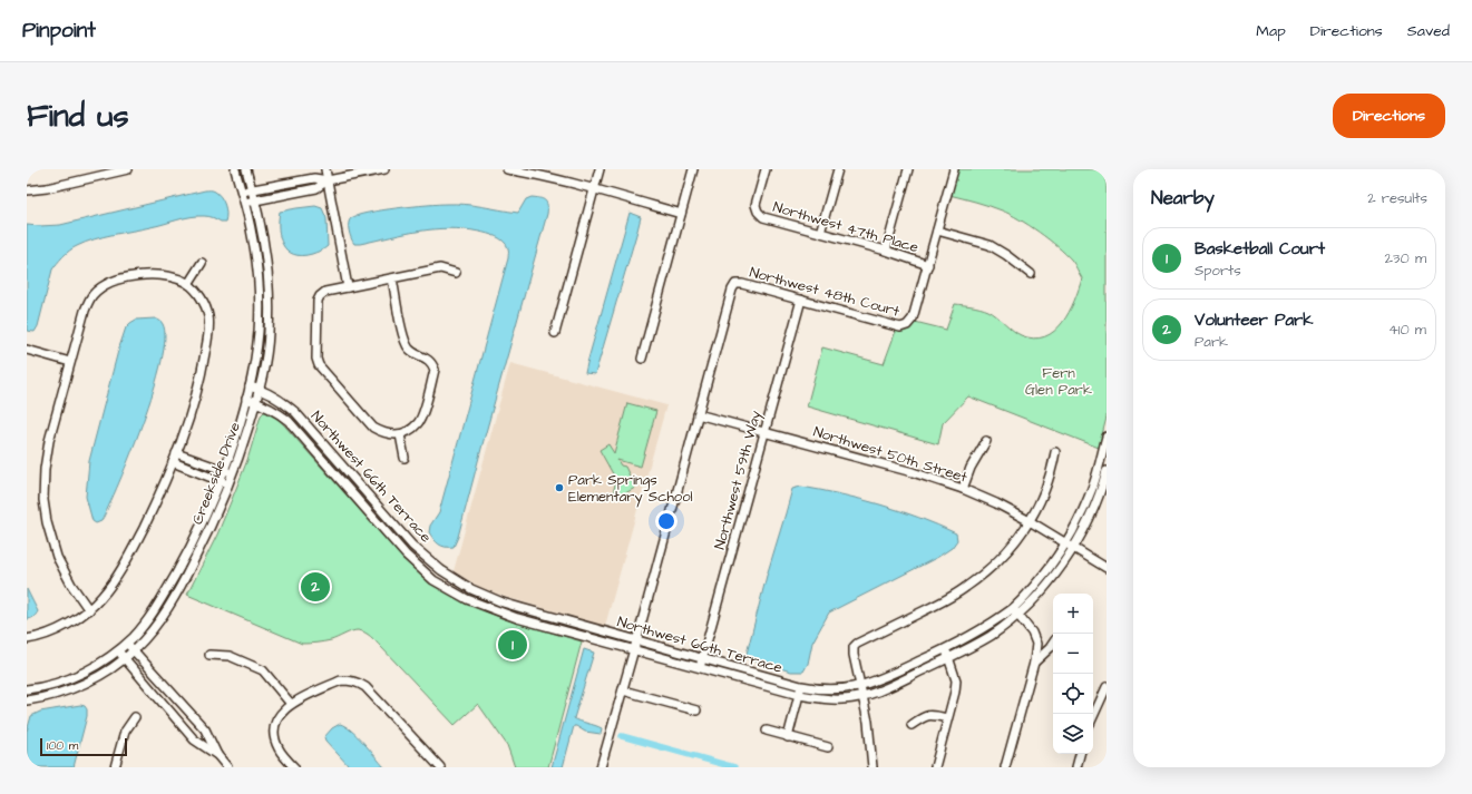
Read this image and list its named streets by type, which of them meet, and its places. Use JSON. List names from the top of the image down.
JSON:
{
  "streets": {
    "street": [
      "Northwest 47th Place",
      "Northwest 48th Court",
      "Northwest 50th Street",
      "Creekside Drive",
      "Northwest 66th Terrace",
      "Northwest 59th Way"
    ]
  },
  "crossings": [
    ["Northwest 47th Place", "Northwest 48th Court"],
    ["Northwest 48th Court", "Northwest 50th Street"],
    ["Northwest 48th Court", "Northwest 59th Way"],
    ["Northwest 50th Street", "Northwest 66th Terrace"],
    ["Northwest 50th Street", "Northwest 59th Way"],
    ["Creekside Drive", "Northwest 66th Terrace"],
    ["Northwest 66th Terrace", "Northwest 59th Way"]
  ],
  "parks": ["Fern Glen Park"],
  "places": ["Park Springs Elementary School"],
  "scale_bar": "100 m",
  "page": {
    "header": "Pinpoint",
    "nav": ["Map", "Directions", "Saved"],
    "buttons": "Directions",
    "title": "Find us",
    "heading": ["Nearby", "2 results"],
    "list": [
      {
        "mark": "1",
        "name": "Basketball Court",
        "note": "Sports",
        "value": "230 m"
      },
      {
        "mark": "2",
        "name": "Volunteer Park",
        "note": "Park",
        "value": "410 m"
      }
    ],
    "pins": ["2", "1"],
    "map_buttons": ["+", "−"],
    "scale": "100 m"
  }
}
